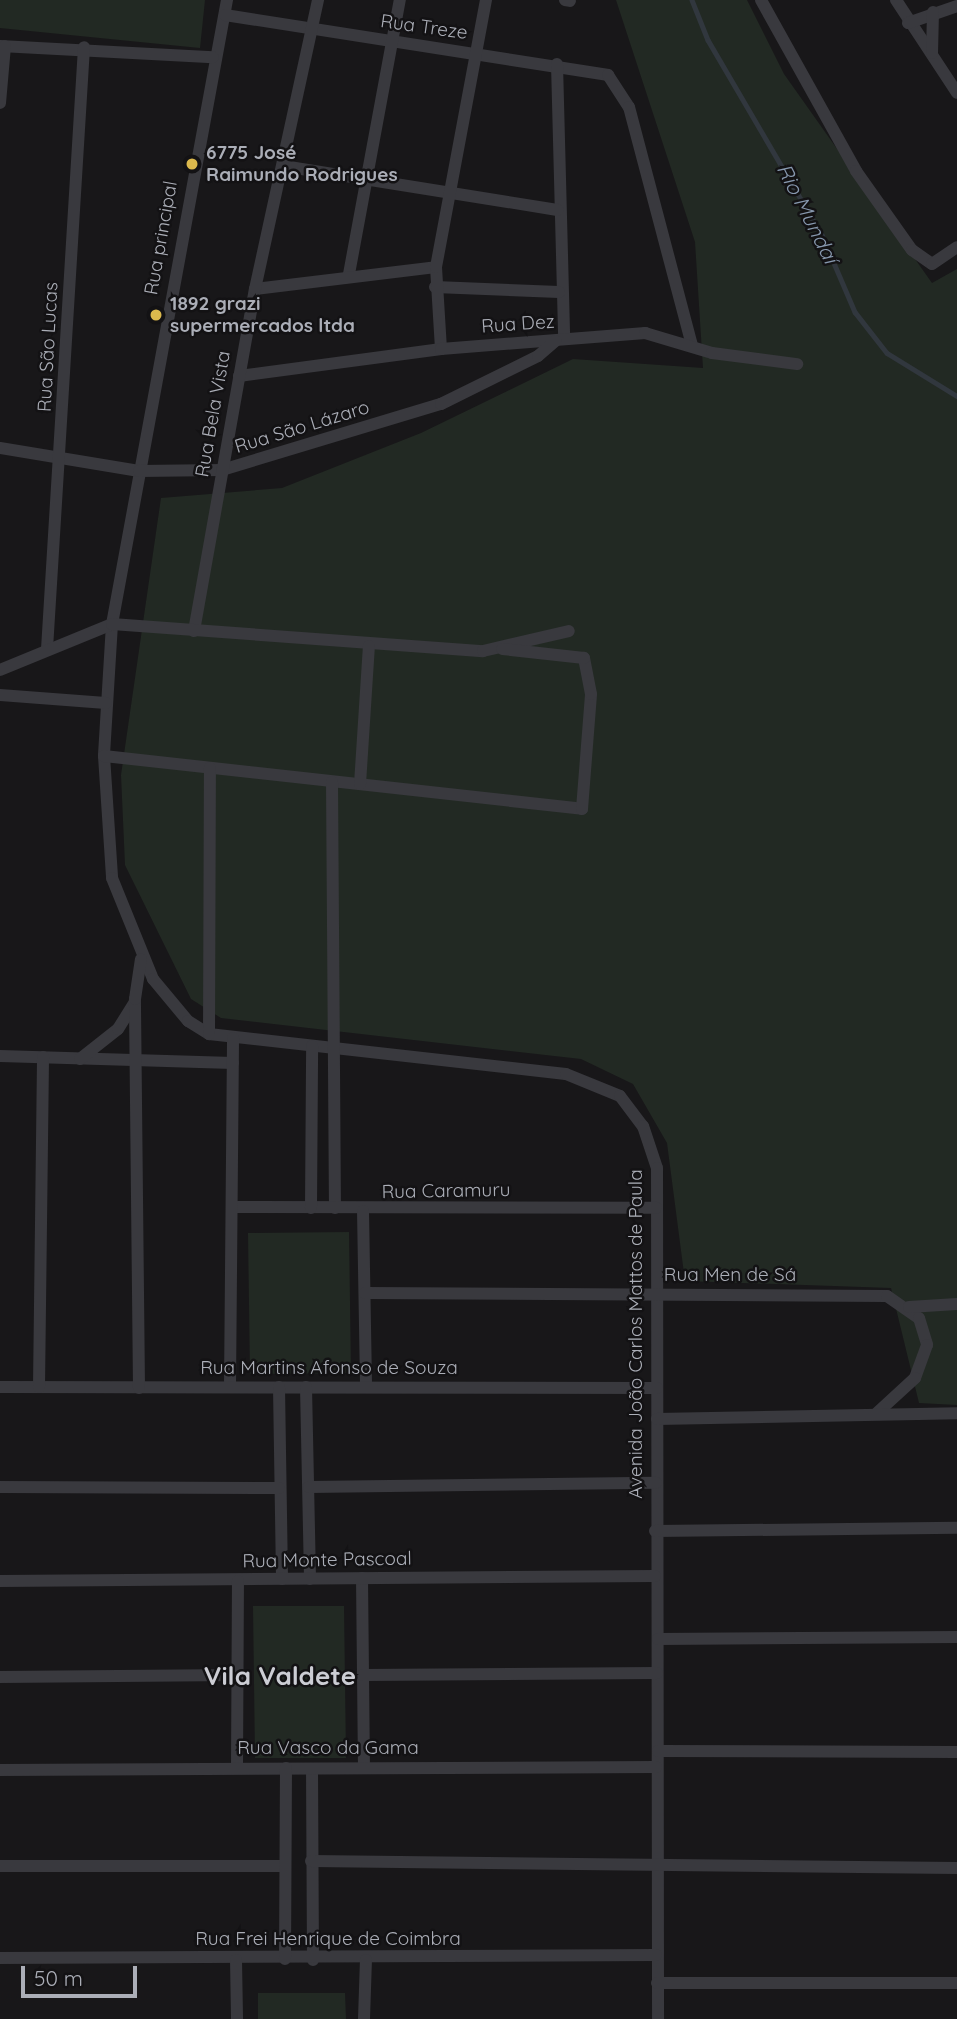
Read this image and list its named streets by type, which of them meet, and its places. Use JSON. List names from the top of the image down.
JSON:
{
  "streets": {
    "street": [
      "Rua Treze",
      "Rua principal",
      "Rua Dez",
      "Rua São Lucas",
      "Rua Bela Vista",
      "Rua São Lázaro",
      "Rua Caramuru",
      "Rua Men de Sá",
      "Avenida João Carlos Mattos de Paula",
      "Rua Martins Afonso de Souza",
      "Rua Monte Pascoal",
      "Rua Vasco da Gama",
      "Rua Frei Henrique de Coimbra"
    ]
  },
  "crossings": [
    ["Rua Treze", "Rua principal"],
    ["Rua Treze", "Rua Dez"],
    ["Rua Treze", "Rua Bela Vista"],
    ["Rua principal", "Rua São Lázaro"],
    ["Rua Dez", "Rua Bela Vista"],
    ["Rua Dez", "Rua São Lázaro"],
    ["Rua São Lucas", "Rua São Lázaro"],
    ["Rua Bela Vista", "Rua São Lázaro"],
    ["Rua Caramuru", "Avenida João Carlos Mattos de Paula"],
    ["Rua Men de Sá", "Avenida João Carlos Mattos de Paula"],
    ["Avenida João Carlos Mattos de Paula", "Rua Martins Afonso de Souza"],
    ["Avenida João Carlos Mattos de Paula", "Rua Monte Pascoal"],
    ["Avenida João Carlos Mattos de Paula", "Rua Vasco da Gama"],
    ["Avenida João Carlos Mattos de Paula", "Rua Frei Henrique de Coimbra"]
  ],
  "districts": ["Vila Valdete"],
  "water": ["Rio Mundaí"],
  "places": ["6775 José Raimundo Rodrigues", "1892 grazi supermercados ltda"],
  "scale_bar": "50 m"
}
